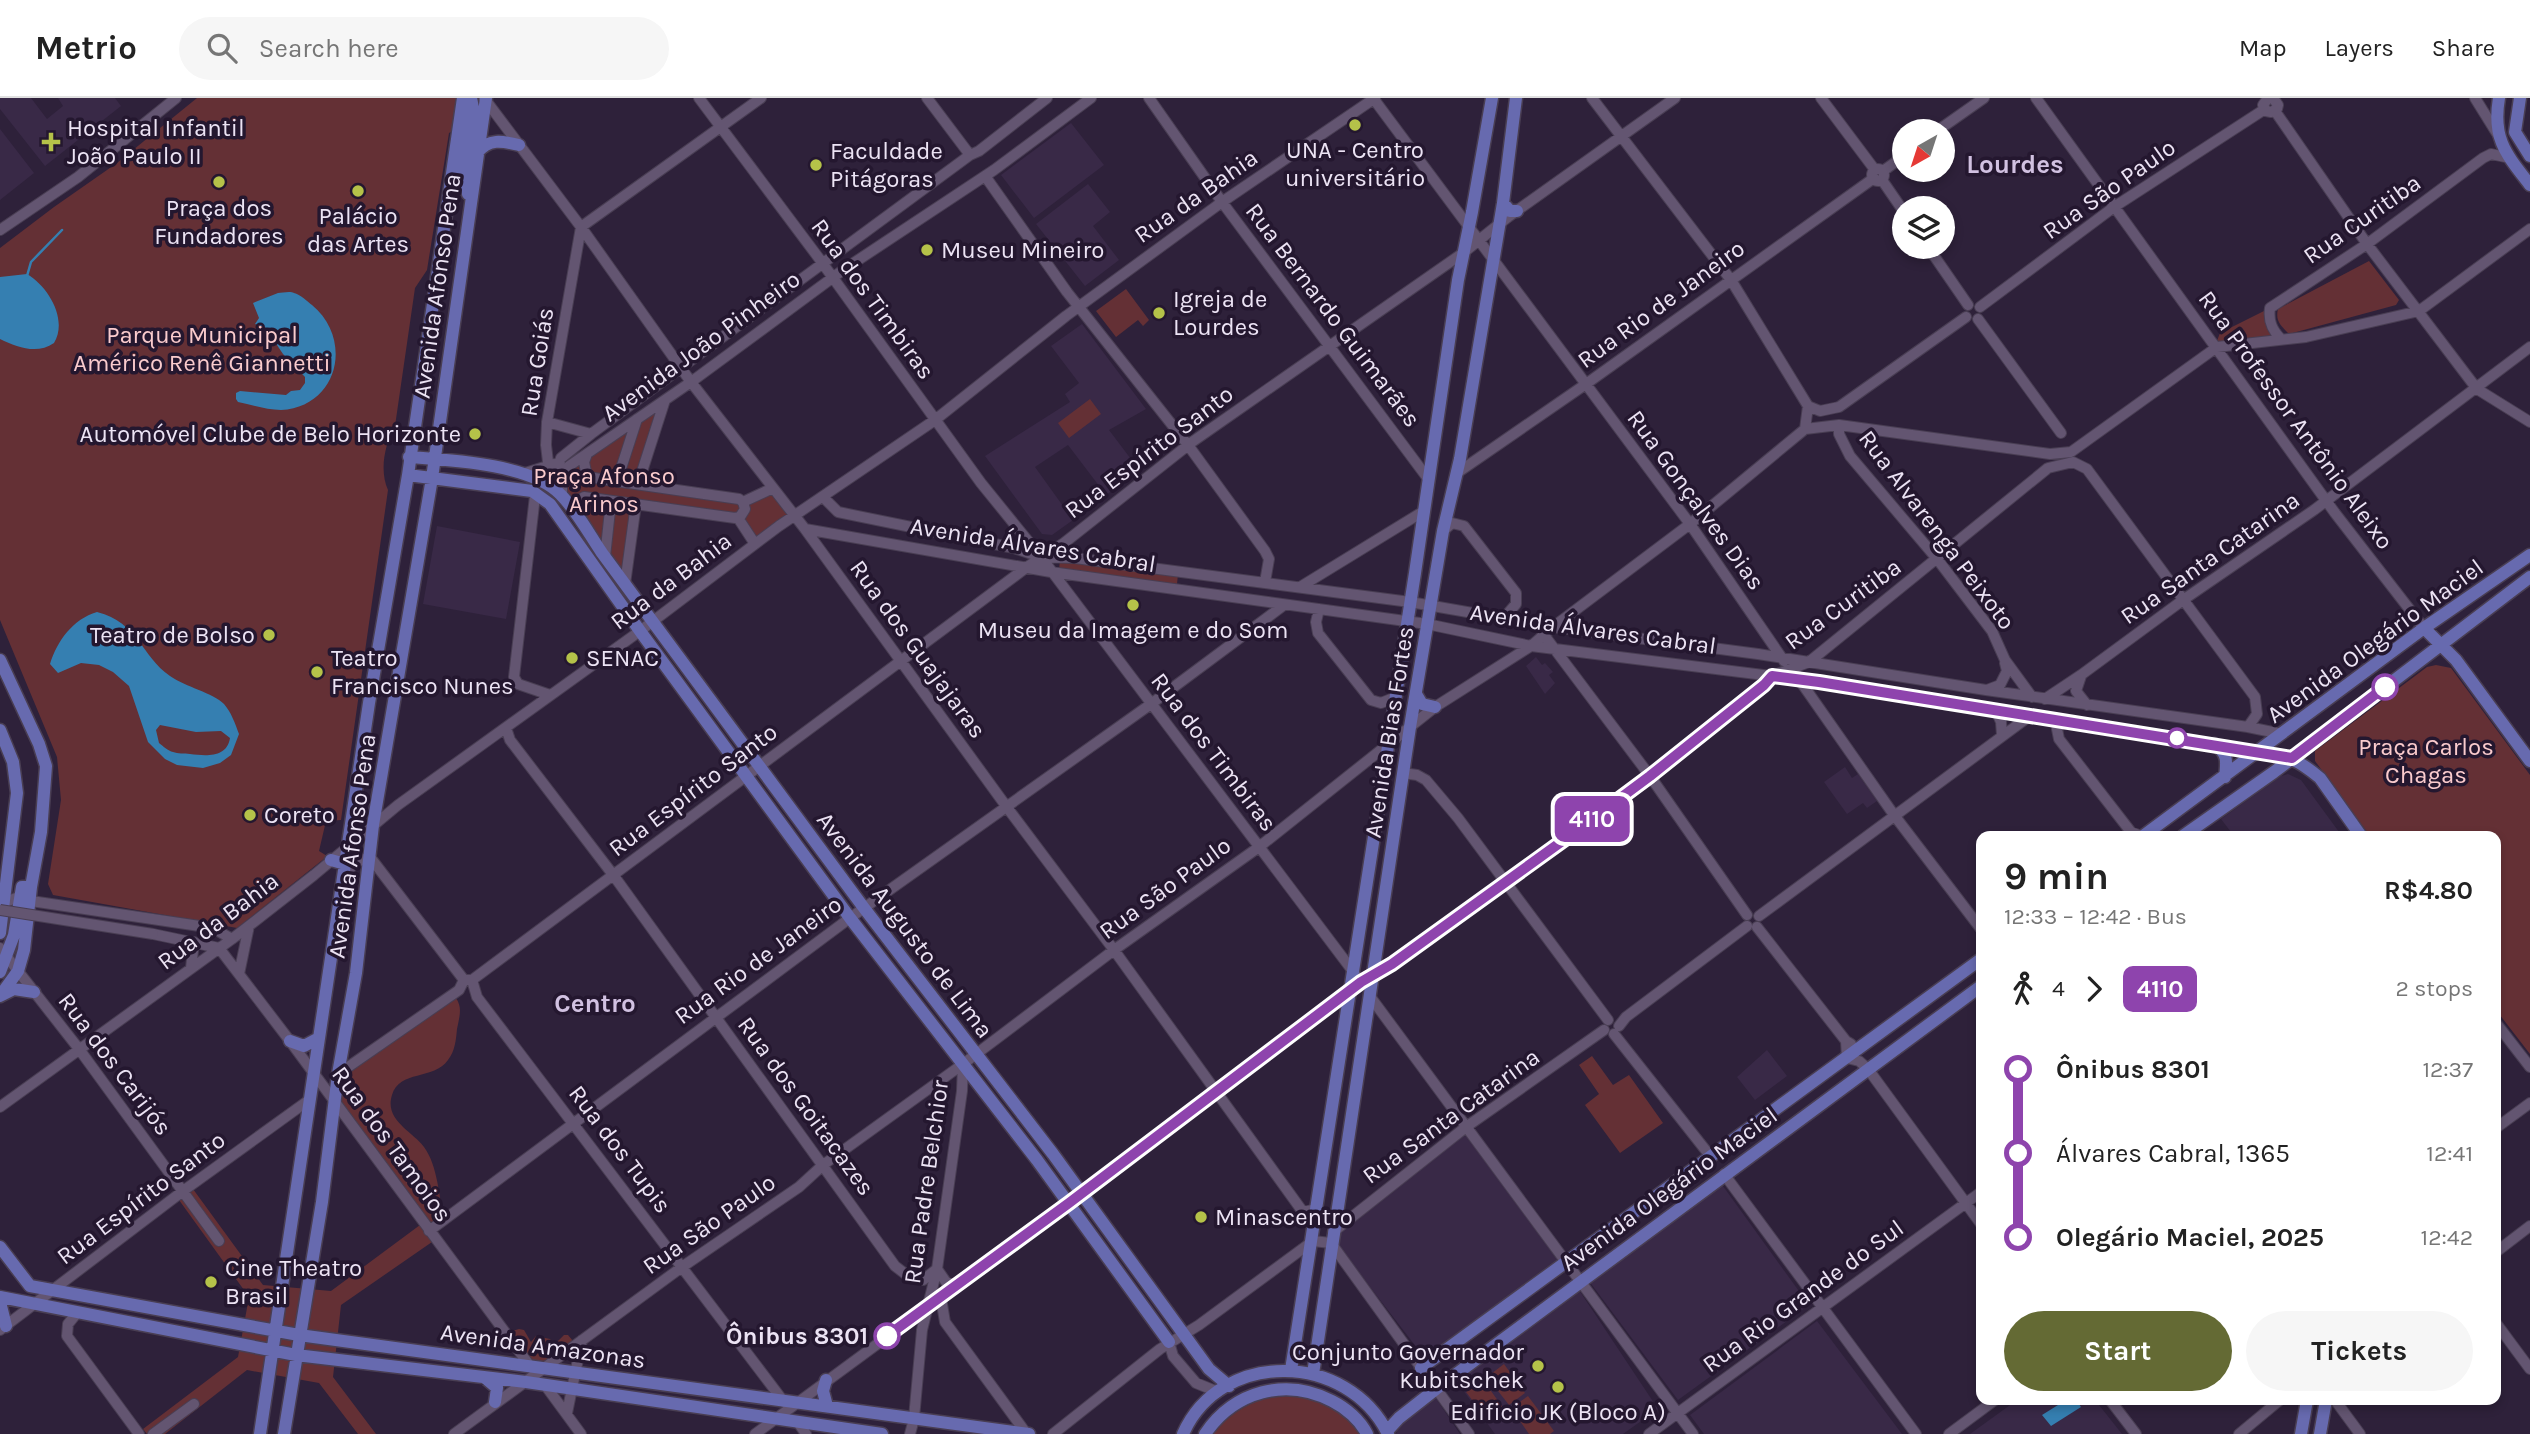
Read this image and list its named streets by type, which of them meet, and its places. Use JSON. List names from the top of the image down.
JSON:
{
  "streets": {
    "main road": [
      "Avenida Afonso Pena",
      "Rua Professor Antônio Aleixo",
      "Avenida Álvares Cabral",
      "Avenida Olegário Maciel",
      "Avenida Bias Fortes",
      "Avenida Augusto de Lima",
      "Avenida Amazonas"
    ],
    "street": [
      "Rua São Paulo",
      "Rua da Bahia",
      "Rua Curitiba",
      "Rua dos Timbiras",
      "Rua Rio de Janeiro",
      "Rua Bernardo Guimarães",
      "Avenida João Pinheiro",
      "Rua Goiás",
      "Rua Espírito Santo",
      "Rua Gonçalves Dias",
      "Rua Alvarenga Peixoto",
      "Rua Santa Catarina",
      "Rua dos Guajajaras",
      "Rua dos Carijós",
      "Rua dos Goitacazes",
      "Rua dos Tamoios",
      "Rua dos Tupis",
      "Rua Padre Belchior",
      "Rua Rio Grande do Sul"
    ]
  },
  "crossings": [
    ["Rua São Paulo", "Rua dos Timbiras"],
    ["Rua São Paulo", "Rua Professor Antônio Aleixo"],
    ["Rua São Paulo", "Rua Gonçalves Dias"],
    ["Rua São Paulo", "Avenida Álvares Cabral"],
    ["Rua São Paulo", "Rua dos Guajajaras"],
    ["Rua São Paulo", "Avenida Bias Fortes"],
    ["Rua São Paulo", "Avenida Augusto de Lima"],
    ["Rua São Paulo", "Rua dos Goitacazes"],
    ["Rua São Paulo", "Rua dos Tupis"],
    ["Rua São Paulo", "Rua Padre Belchior"],
    ["Rua São Paulo", "Avenida Amazonas"],
    ["Rua da Bahia", "Avenida Afonso Pena"],
    ["Rua da Bahia", "Rua dos Timbiras"],
    ["Rua da Bahia", "Rua Bernardo Guimarães"],
    ["Rua da Bahia", "Rua Gonçalves Dias"],
    ["Rua da Bahia", "Avenida Álvares Cabral"],
    ["Rua da Bahia", "Rua dos Guajajaras"],
    ["Rua da Bahia", "Avenida Augusto de Lima"],
    ["Rua da Bahia", "Rua dos Carijós"],
    ["Rua da Bahia", "Rua dos Goitacazes"],
    ["Rua da Bahia", "Rua dos Tamoios"],
    ["Rua Curitiba", "Rua dos Timbiras"],
    ["Rua Curitiba", "Rua Gonçalves Dias"],
    ["Rua Curitiba", "Rua Alvarenga Peixoto"],
    ["Rua Curitiba", "Avenida Álvares Cabral"],
    ["Rua Curitiba", "Rua dos Guajajaras"],
    ["Rua Curitiba", "Avenida Bias Fortes"],
    ["Rua Curitiba", "Avenida Augusto de Lima"],
    ["Rua Curitiba", "Rua dos Tupis"],
    ["Rua Curitiba", "Rua Padre Belchior"],
    ["Rua Curitiba", "Avenida Amazonas"],
    ["Avenida Afonso Pena", "Rua Espírito Santo"],
    ["Avenida Afonso Pena", "Rua dos Guajajaras"],
    ["Avenida Afonso Pena", "Rua dos Tamoios"],
    ["Avenida Afonso Pena", "Rua dos Tupis"],
    ["Avenida Afonso Pena", "Avenida Amazonas"],
    ["Rua dos Timbiras", "Rua Rio de Janeiro"],
    ["Rua dos Timbiras", "Avenida João Pinheiro"],
    ["Rua dos Timbiras", "Rua Espírito Santo"],
    ["Rua dos Timbiras", "Avenida Álvares Cabral"],
    ["Rua dos Timbiras", "Rua Santa Catarina"],
    ["Rua dos Timbiras", "Avenida Olegário Maciel"],
    ["Rua dos Timbiras", "Avenida Bias Fortes"],
    ["Rua dos Timbiras", "Rua Rio Grande do Sul"],
    ["Rua Rio de Janeiro", "Rua Gonçalves Dias"],
    ["Rua Rio de Janeiro", "Avenida Álvares Cabral"],
    ["Rua Rio de Janeiro", "Rua dos Guajajaras"],
    ["Rua Rio de Janeiro", "Avenida Bias Fortes"],
    ["Rua Rio de Janeiro", "Avenida Augusto de Lima"],
    ["Rua Rio de Janeiro", "Rua dos Goitacazes"],
    ["Rua Rio de Janeiro", "Rua dos Tamoios"],
    ["Rua Rio de Janeiro", "Rua dos Tupis"],
    ["Rua Bernardo Guimarães", "Rua Espírito Santo"],
    ["Rua Bernardo Guimarães", "Avenida Bias Fortes"],
    ["Avenida João Pinheiro", "Rua Goiás"],
    ["Avenida João Pinheiro", "Rua dos Guajajaras"],
    ["Avenida João Pinheiro", "Avenida Augusto de Lima"],
    ["Rua Goiás", "Rua dos Guajajaras"],
    ["Rua Goiás", "Avenida Augusto de Lima"],
    ["Rua Professor Antônio Aleixo", "Rua Santa Catarina"],
    ["Rua Professor Antônio Aleixo", "Avenida Olegário Maciel"],
    ["Rua Espírito Santo", "Rua Gonçalves Dias"],
    ["Rua Espírito Santo", "Avenida Álvares Cabral"],
    ["Rua Espírito Santo", "Rua dos Guajajaras"],
    ["Rua Espírito Santo", "Avenida Bias Fortes"],
    ["Rua Espírito Santo", "Avenida Augusto de Lima"],
    ["Rua Espírito Santo", "Rua dos Carijós"],
    ["Rua Espírito Santo", "Rua dos Goitacazes"],
    ["Rua Espírito Santo", "Rua dos Tupis"],
    ["Rua Espírito Santo", "Avenida Amazonas"],
    ["Rua Gonçalves Dias", "Avenida Álvares Cabral"],
    ["Rua Gonçalves Dias", "Avenida Bias Fortes"],
    ["Rua Alvarenga Peixoto", "Avenida Álvares Cabral"],
    ["Avenida Álvares Cabral", "Rua Santa Catarina"],
    ["Avenida Álvares Cabral", "Avenida Olegário Maciel"],
    ["Avenida Álvares Cabral", "Rua dos Guajajaras"],
    ["Avenida Álvares Cabral", "Avenida Bias Fortes"],
    ["Rua Santa Catarina", "Avenida Bias Fortes"],
    ["Rua dos Guajajaras", "Avenida Bias Fortes"],
    ["Avenida Augusto de Lima", "Rua Padre Belchior"],
    ["Rua dos Goitacazes", "Rua Padre Belchior"],
    ["Rua dos Tamoios", "Avenida Amazonas"],
    ["Rua dos Tupis", "Avenida Amazonas"],
    ["Rua Padre Belchior", "Avenida Amazonas"]
  ],
  "districts": ["Lourdes", "Centro"],
  "parks": ["Parque Municipal Américo Renê Giannetti", "Praça Afonso Arinos", "Praça Carlos Chagas"],
  "places": {
    "other": [
      "UNA - Centro universitário",
      "Faculdade Pitágoras",
      "Praça dos Fundadores",
      "Palácio das Artes",
      "Museu Mineiro",
      "Igreja de Lourdes",
      "Automóvel Clube de Belo Horizonte",
      "Museu da Imagem e do Som",
      "Teatro de Bolso",
      "SENAC",
      "Teatro Francisco Nunes",
      "Coreto",
      "Minascentro",
      "Cine Theatro Brasil",
      "Ônibus 8301",
      "Conjunto Governador Kubitschek",
      "Edificio JK (Bloco A)"
    ],
    "health": ["Hospital Infantil João Paulo II"]
  },
  "lines": ["bus line 4110"],
  "north": "bottom left",
  "page": {
    "header": "Metrio",
    "search": "Search here",
    "nav": ["Map", "Layers", "Share"],
    "on_map": "4110",
    "heading": ["9 min", "12:33 – 12:42 · Bus", "R$4.80"],
    "legs": ["4", "4110", "2 stops"],
    "list": [
      {
        "name": "Ônibus 8301",
        "value": "12:37"
      },
      {
        "name": "Álvares Cabral, 1365",
        "value": "12:41"
      },
      {
        "name": "Olegário Maciel, 2025",
        "value": "12:42"
      }
    ],
    "buttons": ["Start", "Tickets"]
  }
}
